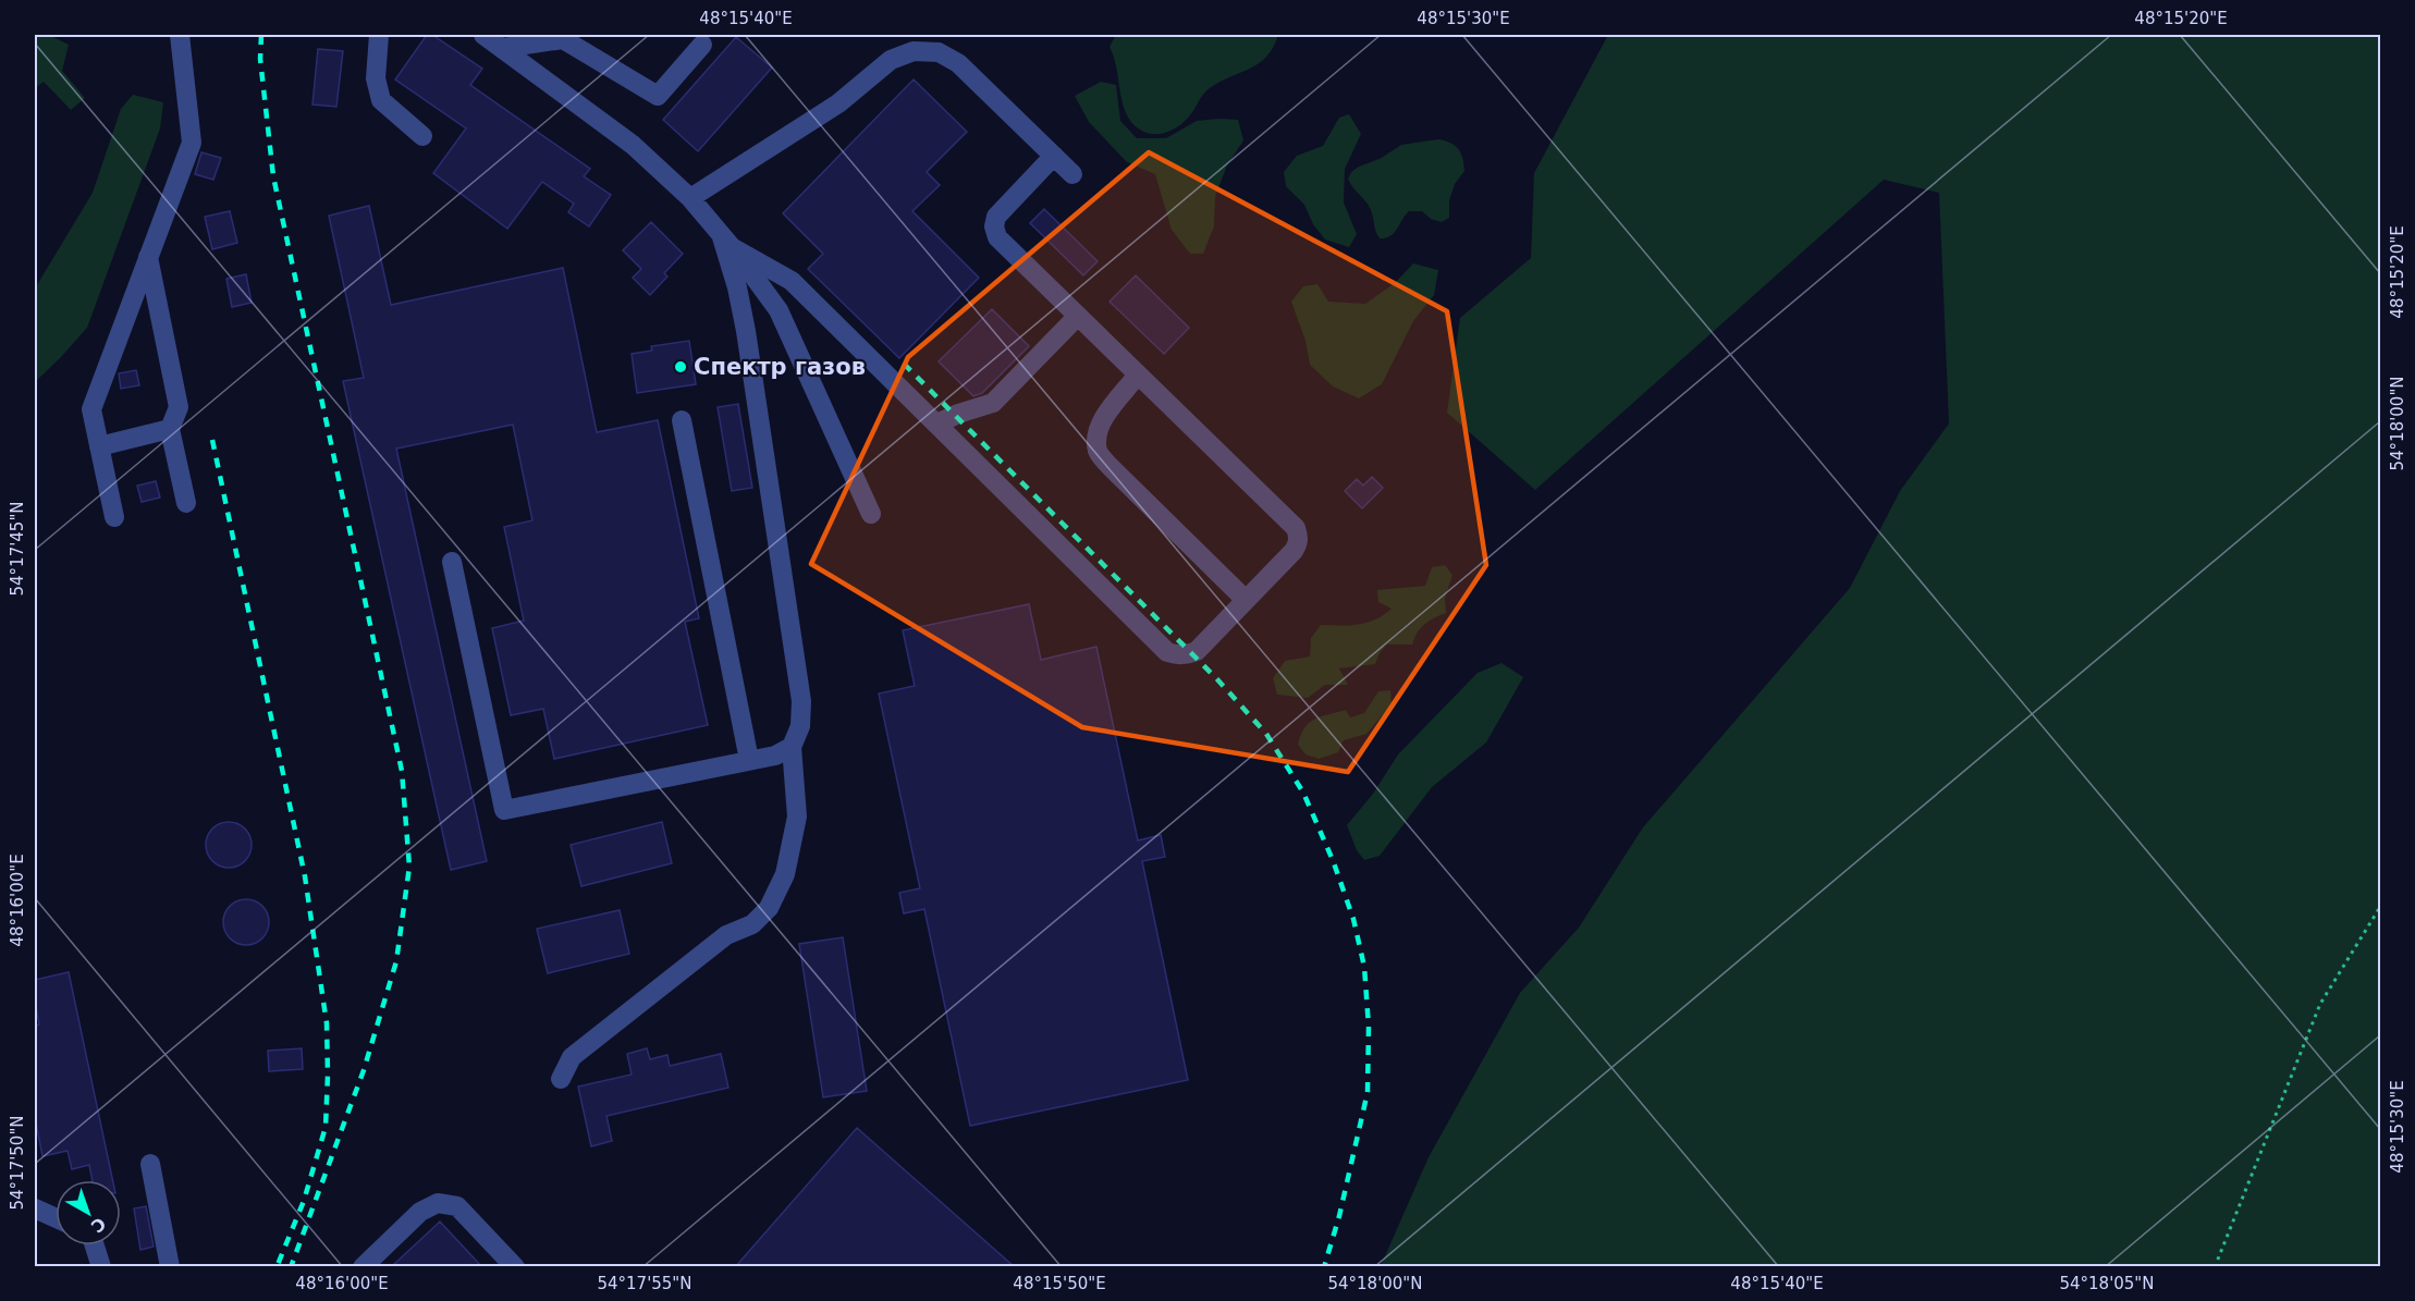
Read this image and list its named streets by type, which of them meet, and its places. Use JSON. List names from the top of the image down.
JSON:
{
  "places": ["Спектр газов"],
  "north": "bottom right",
  "coordinates": [
    "48°15'40\"E",
    "48°15'30\"E",
    "48°15'20\"E",
    "54°18'00\"N",
    "54°17'45\"N",
    "48°16'00\"E",
    "54°17'50\"N",
    "54°17'55\"N",
    "48°15'50\"E",
    "54°18'05\"N"
  ]
}
